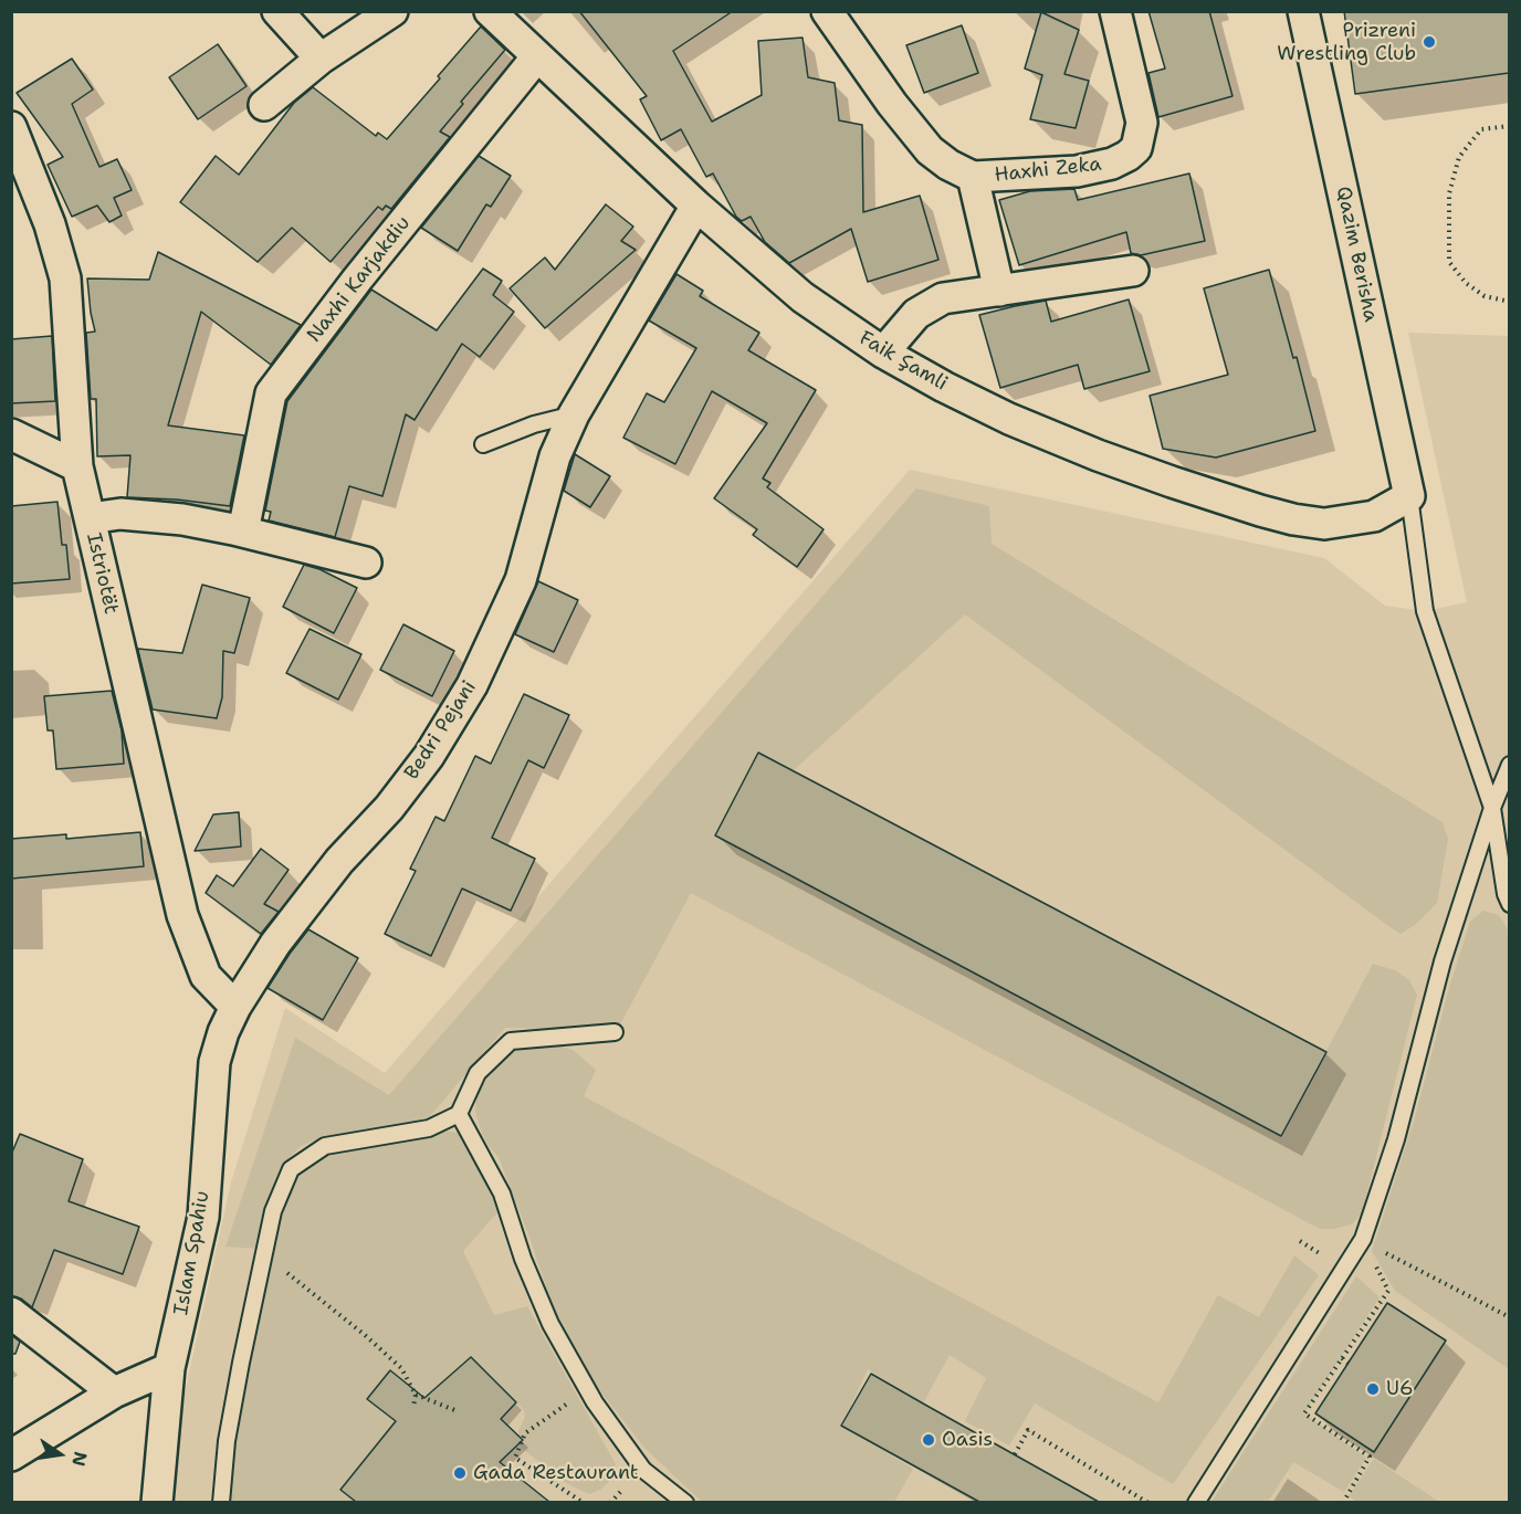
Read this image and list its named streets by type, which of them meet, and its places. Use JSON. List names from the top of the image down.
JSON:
{
  "streets": {
    "street": [
      "Haxhi Zeka",
      "Qazim Berisha",
      "Naxhi Karjakdiu",
      "Faik Şamli",
      "Istriotët",
      "Bedri Pejani",
      "Islam Spahiu"
    ]
  },
  "crossings": [
    ["Qazim Berisha", "Faik Şamli"],
    ["Naxhi Karjakdiu", "Faik Şamli"],
    ["Faik Şamli", "Bedri Pejani"],
    ["Istriotët", "Bedri Pejani"],
    ["Istriotët", "Islam Spahiu"],
    ["Bedri Pejani", "Islam Spahiu"]
  ],
  "places": [
    "Prizreni Wrestling Club",
    "U6",
    "Oasis",
    "Gada Restaurant"
  ],
  "north": "right"
}
